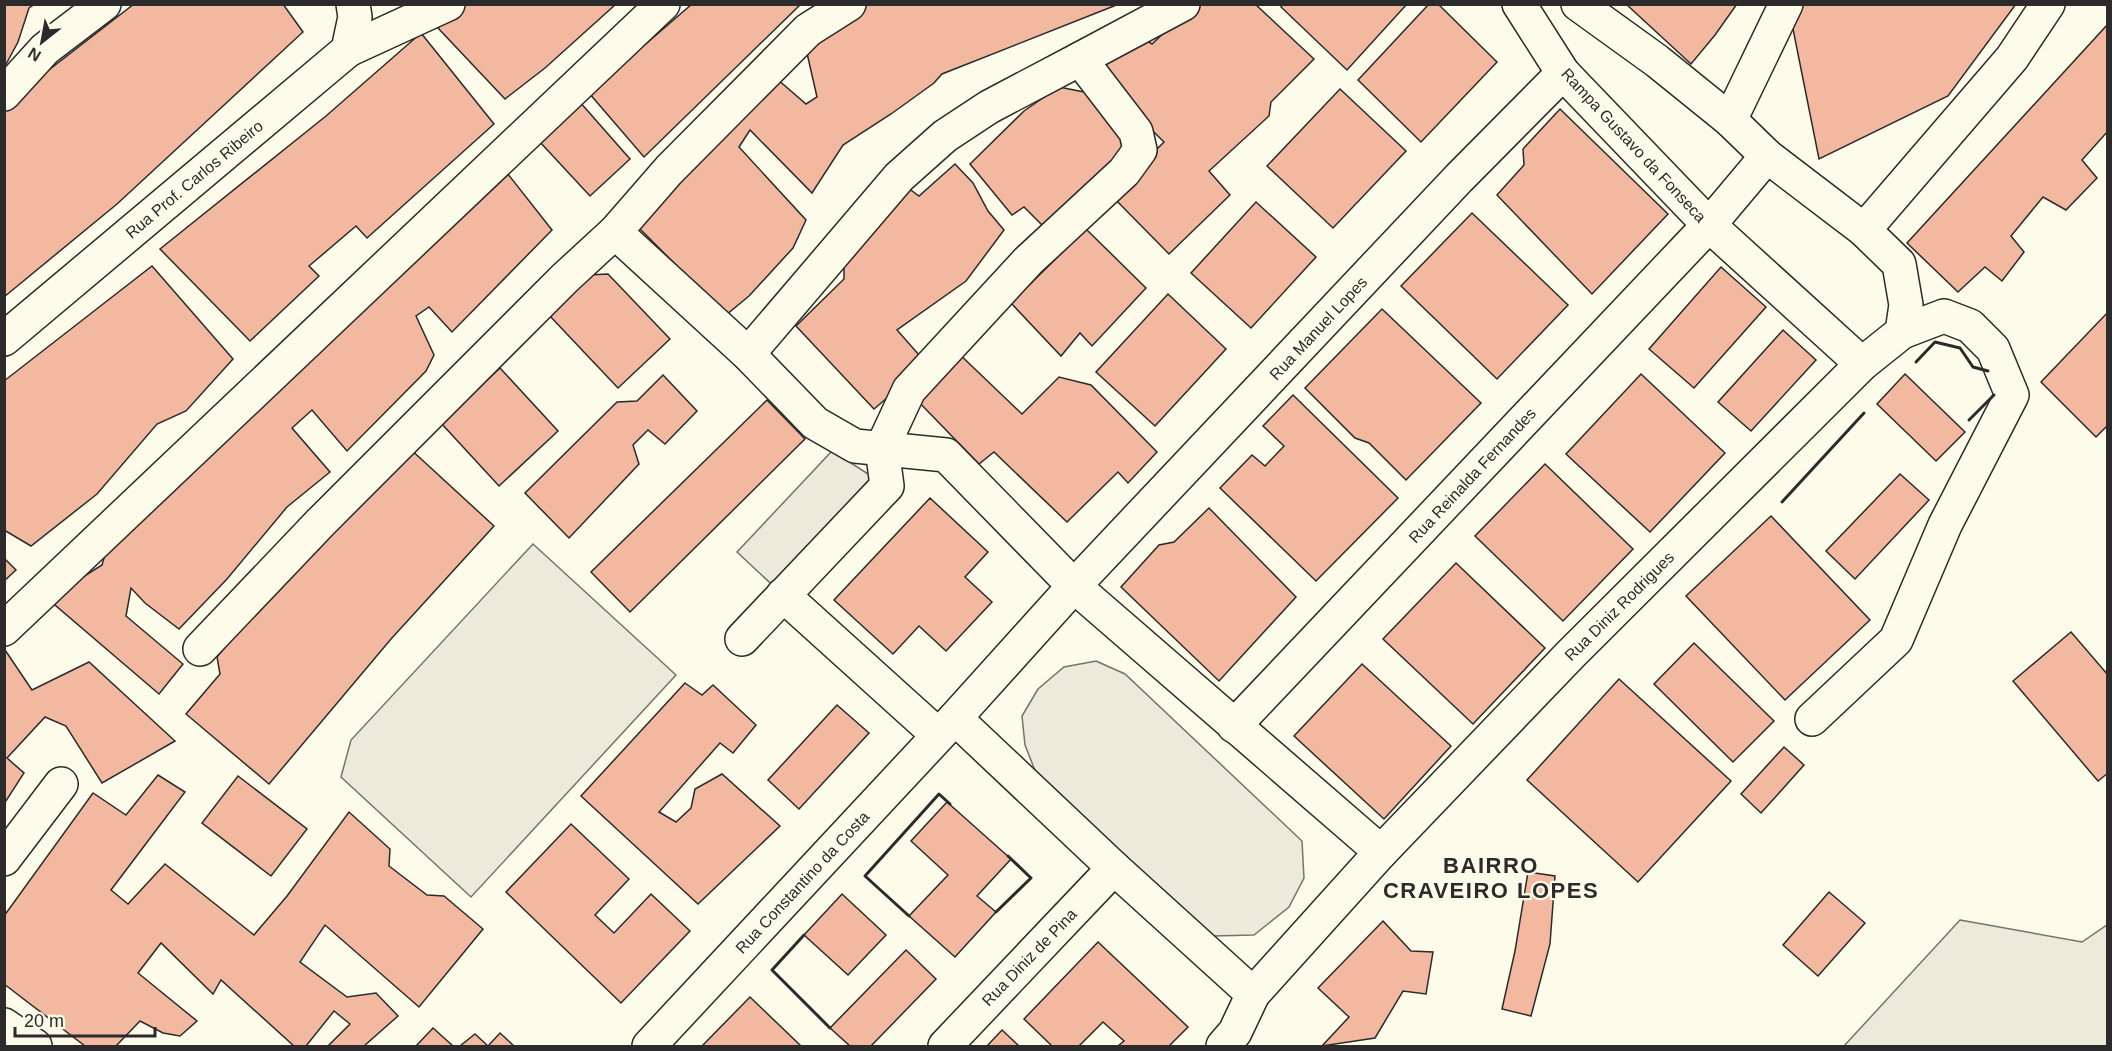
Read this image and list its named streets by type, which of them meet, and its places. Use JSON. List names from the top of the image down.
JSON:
{
  "streets": {
    "street": [
      "Rampa Gustavo da Fonseca",
      "Rua Prof. Carlos Ribeiro",
      "Rua Manuel Lopes",
      "Rua Reinalda Fernandes",
      "Rua Diniz Rodrigues",
      "Rua Constantino da Costa",
      "Rua Diniz de Pina"
    ]
  },
  "crossings": [
    ["Rampa Gustavo da Fonseca", "Rua Manuel Lopes"],
    ["Rampa Gustavo da Fonseca", "Rua Reinalda Fernandes"],
    ["Rampa Gustavo da Fonseca", "Rua Diniz Rodrigues"],
    ["Rua Manuel Lopes", "Rua Constantino da Costa"]
  ],
  "districts": ["BAIRRO CRAVEIRO LOPES"],
  "scale_bar": "20 m",
  "north": "bottom left"
}
